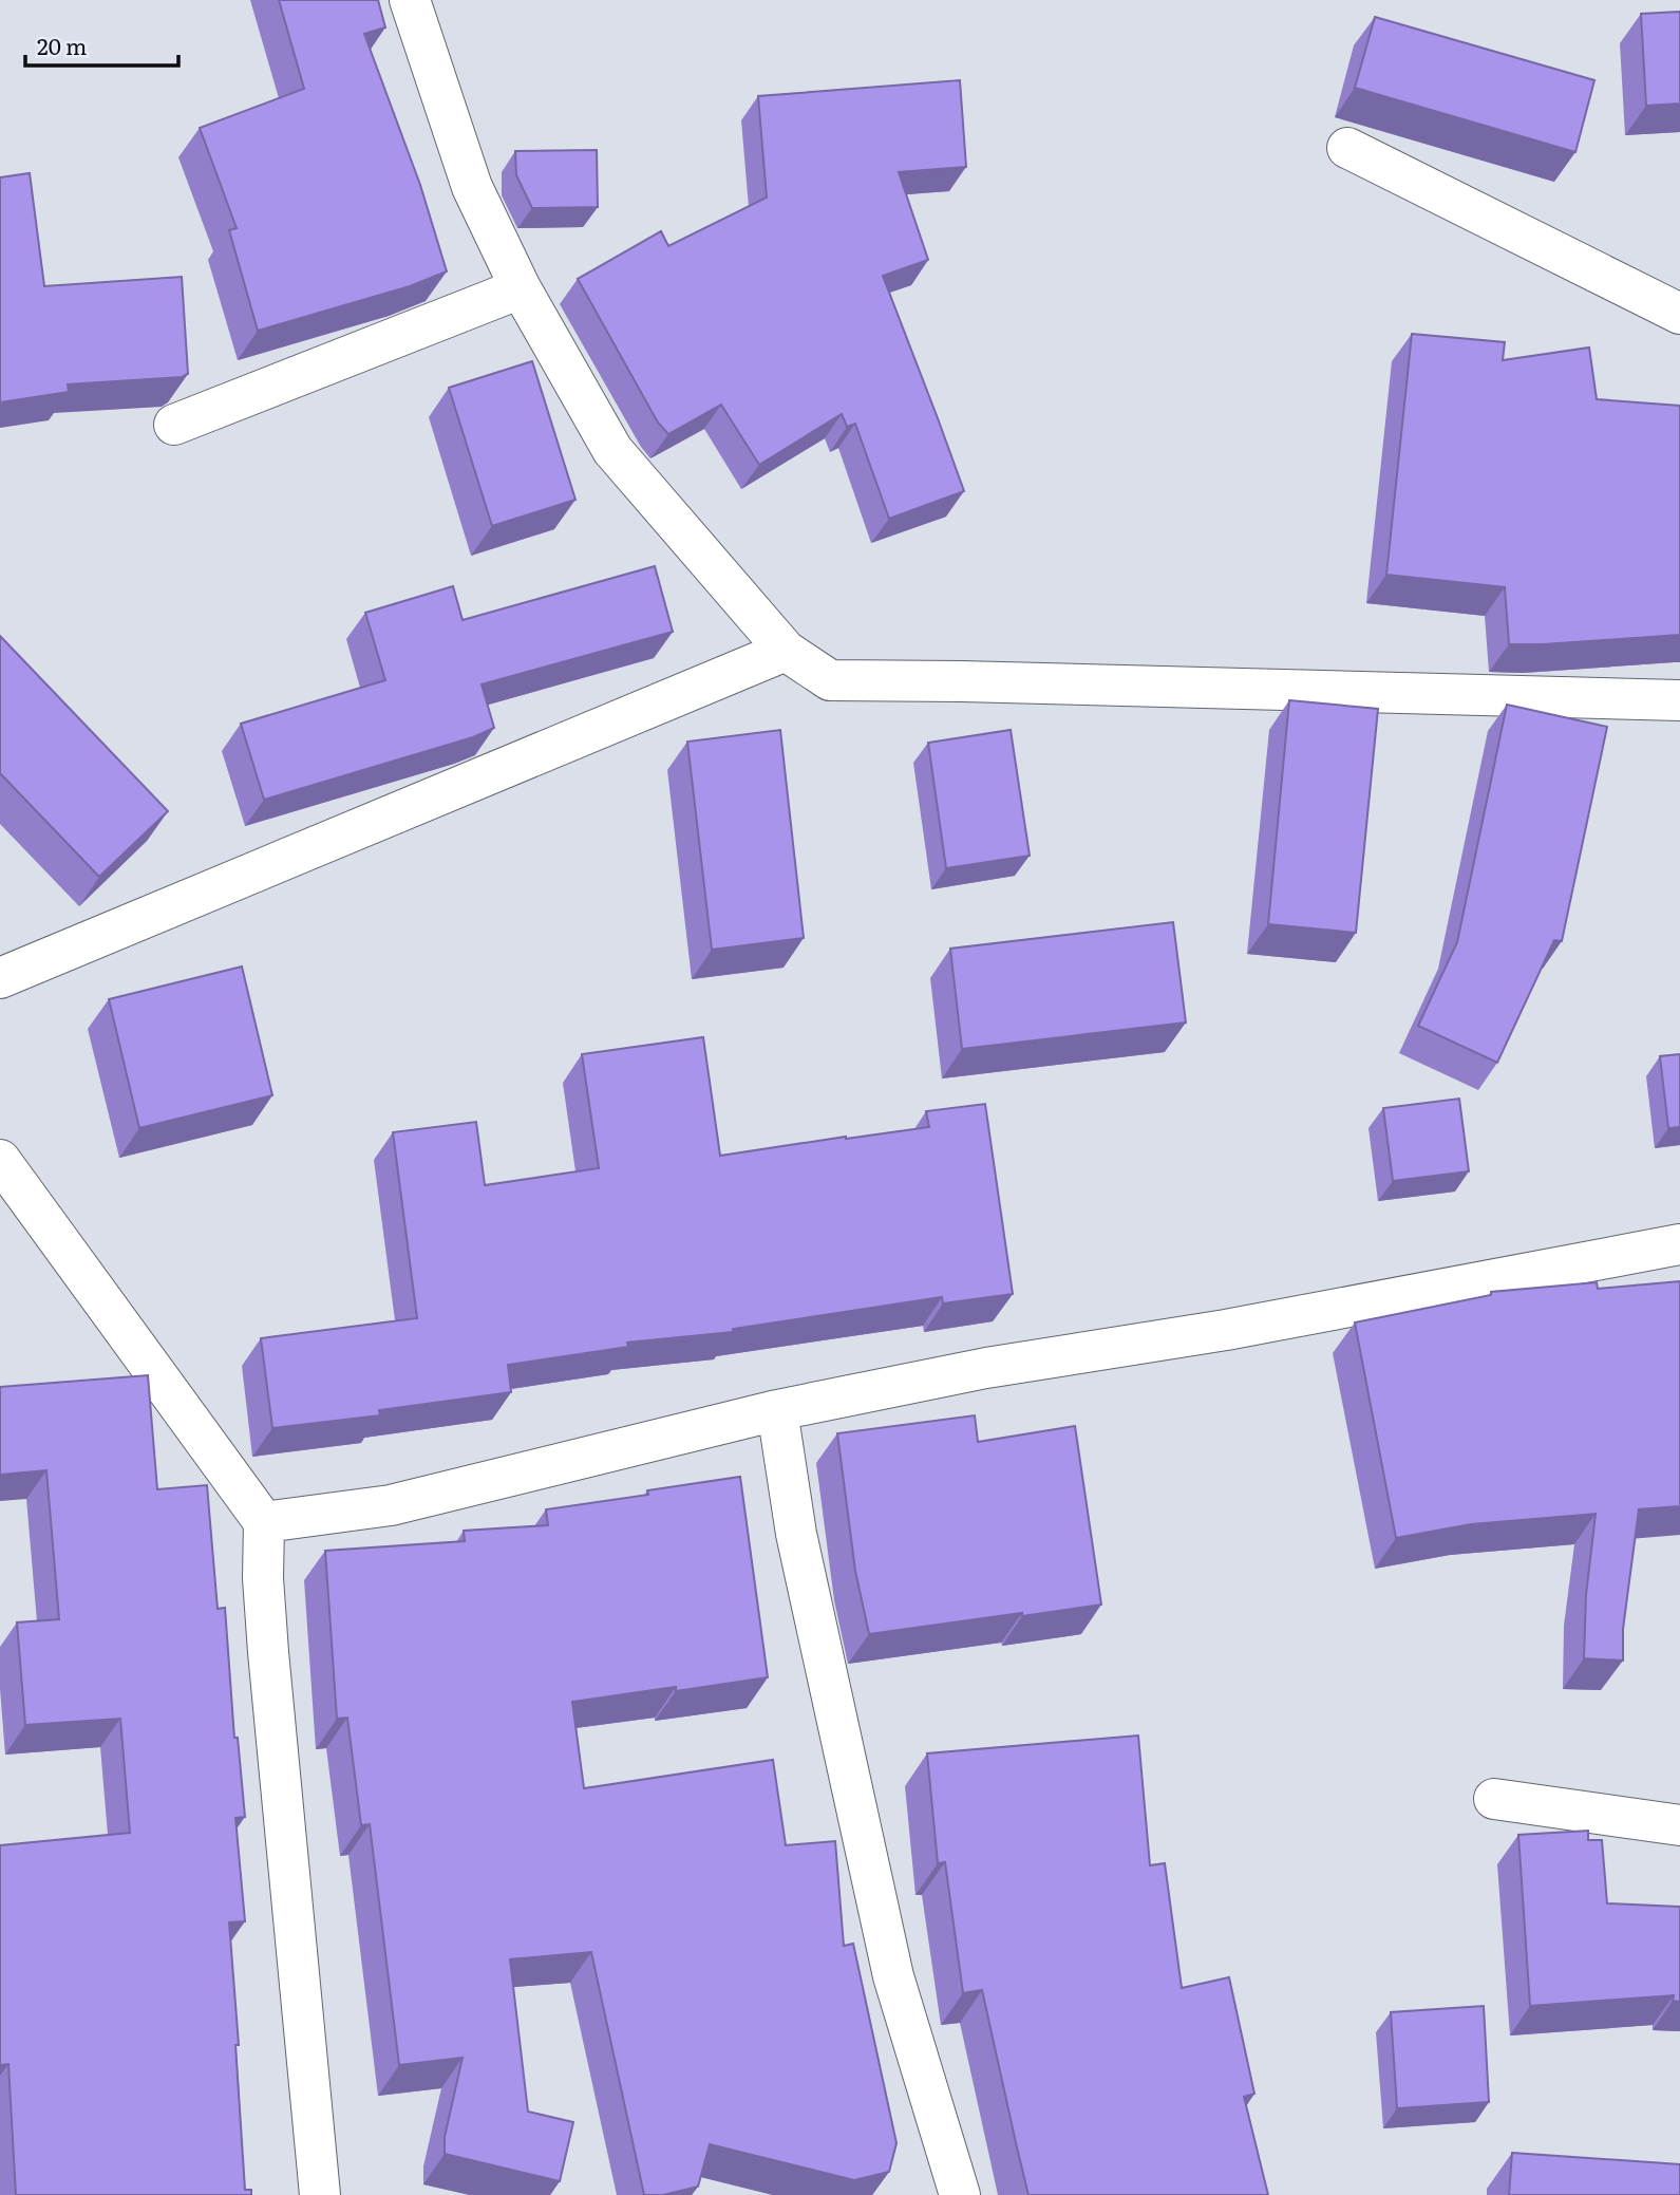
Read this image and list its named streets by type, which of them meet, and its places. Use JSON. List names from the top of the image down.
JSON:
{
  "scale_bar": "20 m"
}
